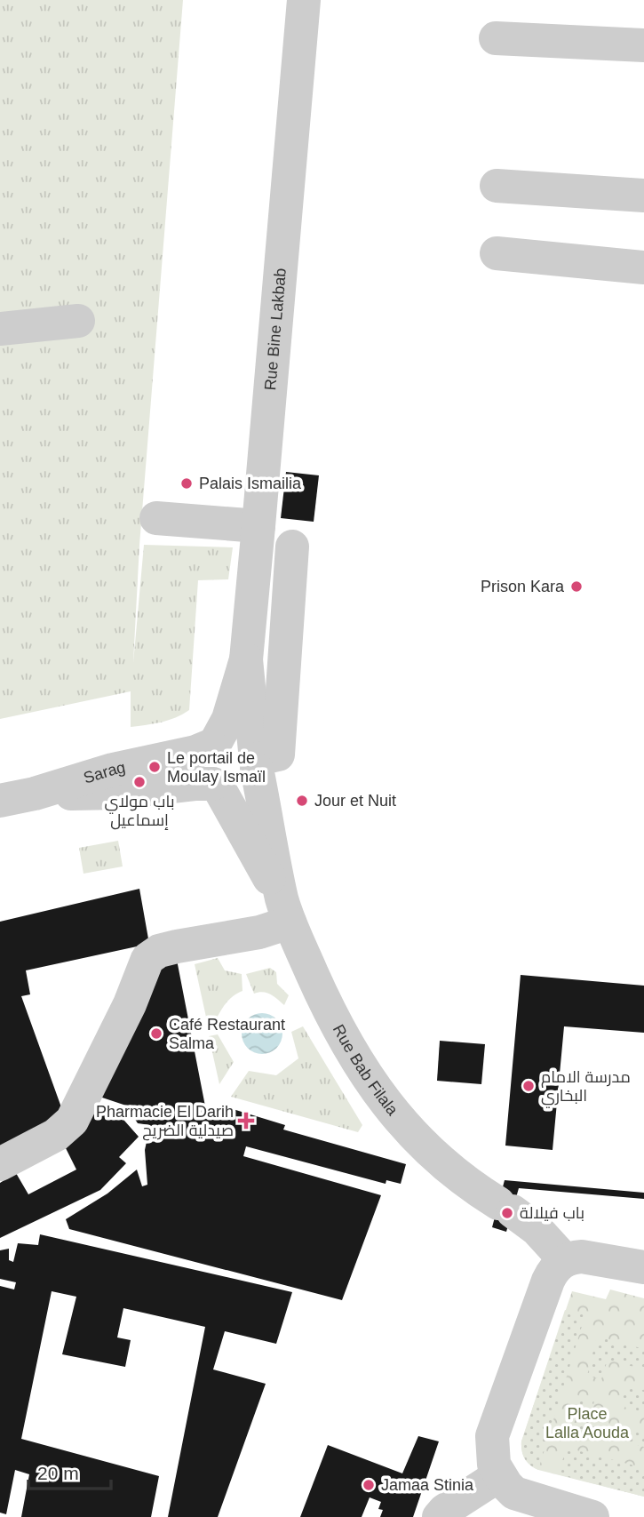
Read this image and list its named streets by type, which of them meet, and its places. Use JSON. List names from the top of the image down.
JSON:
{
  "streets": {
    "street": ["Rue Bine Lakbab", "Sarag", "Rue Bab Filala"]
  },
  "crossings": [
    ["Rue Bine Lakbab", "Rue Bab Filala"],
    ["Sarag", "Rue Bab Filala"]
  ],
  "parks": ["Place Lalla Aouda"],
  "places": {
    "other": [
      "Palais Ismailia",
      "Prison Kara",
      "Le portail de Moulay Ismaïl",
      "باب مولاي إسماعيل",
      "Jour et Nuit",
      "Café Restaurant Salma",
      "مدرسة الامام البخاري",
      "باب فيلالة",
      "Jamaa Stinia"
    ],
    "health": ["Pharmacie El Darih صيدلية الضريح"]
  },
  "scale_bar": "20 m"
}
